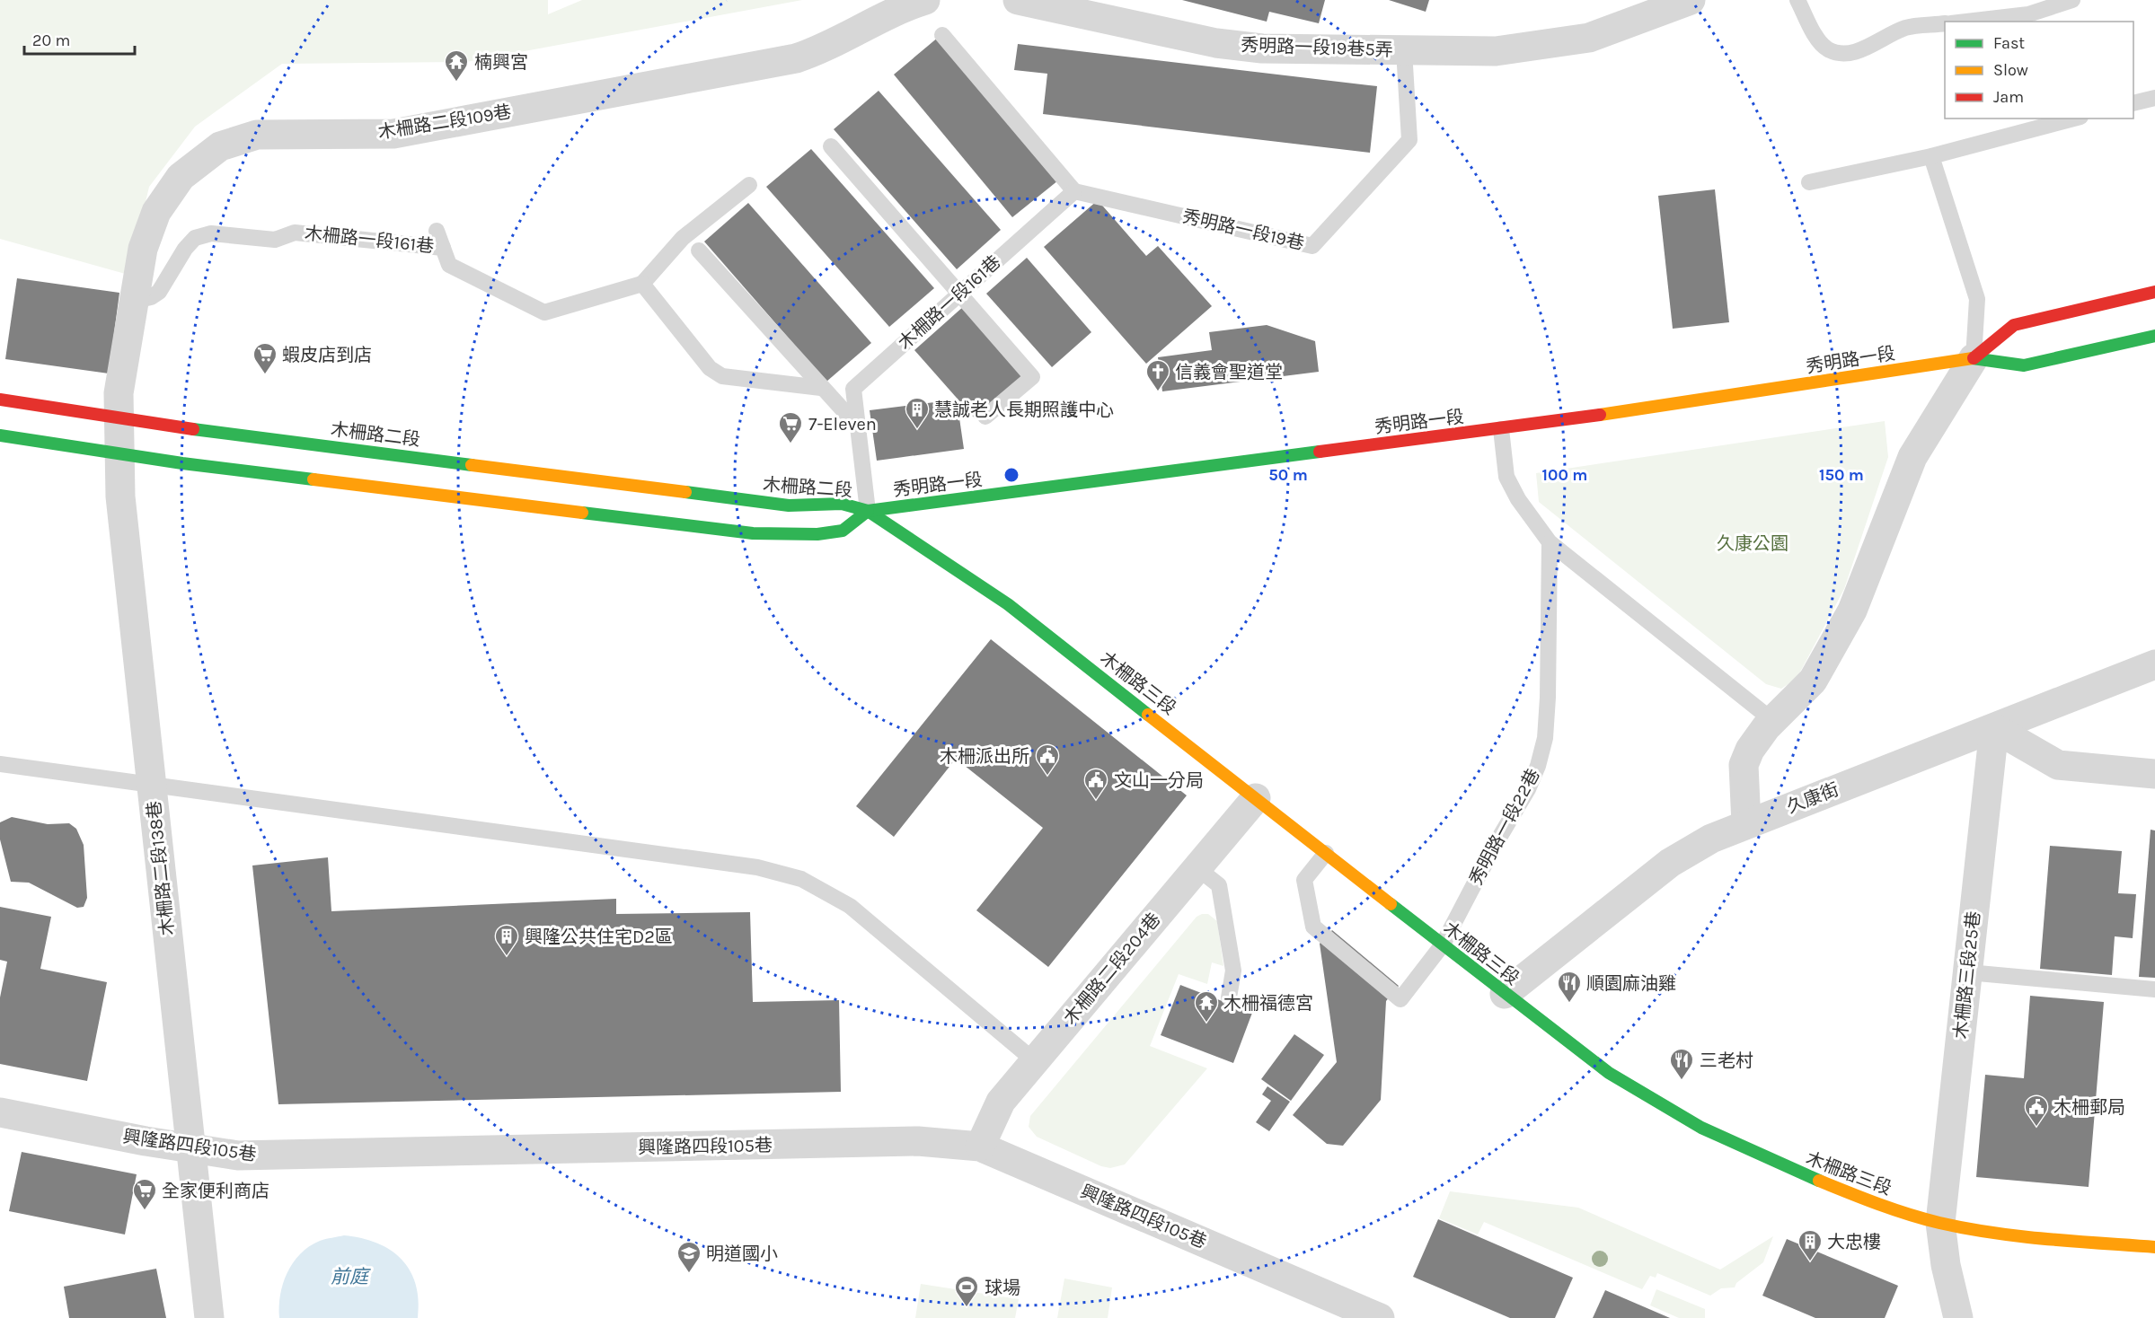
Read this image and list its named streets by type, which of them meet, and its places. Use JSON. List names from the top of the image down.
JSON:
{
  "streets": {
    "main road": ["秀明路一段", "木柵路二段", "木柵路三段"],
    "street": [
      "秀明路一段19巷5弄",
      "木柵路二段109巷",
      "久康街",
      "木柵路二段138巷",
      "木柵路二段204巷",
      "木柵路三段25巷",
      "興隆路四段105巷"
    ],
    "lane": ["秀明路一段19巷", "木柵路一段161巷", "秀明路一段22巷"]
  },
  "crossings": [
    ["秀明路一段19巷5弄", "秀明路一段19巷"],
    ["木柵路二段109巷", "木柵路一段161巷"],
    ["木柵路二段109巷", "木柵路二段"],
    ["木柵路二段109巷", "木柵路二段138巷"],
    ["秀明路一段19巷", "木柵路一段161巷"],
    ["木柵路一段161巷", "秀明路一段"],
    ["木柵路一段161巷", "木柵路二段"],
    ["木柵路一段161巷", "木柵路三段"],
    ["秀明路一段", "木柵路二段"],
    ["秀明路一段", "木柵路三段"],
    ["木柵路二段", "木柵路三段"],
    ["木柵路二段", "木柵路二段138巷"],
    ["木柵路三段", "久康街"],
    ["木柵路三段", "秀明路一段22巷"],
    ["木柵路三段", "木柵路二段204巷"],
    ["木柵路三段", "木柵路三段25巷"],
    ["久康街", "木柵路三段25巷"],
    ["木柵路二段138巷", "興隆路四段105巷"],
    ["木柵路二段204巷", "興隆路四段105巷"]
  ],
  "water": ["前庭"],
  "parks": ["久康公園"],
  "places": {
    "temple": ["楠興宮", "木柵福德宮"],
    "supermarket": ["蝦皮店到店", "7-Eleven", "全家便利商店"],
    "church": ["信義會聖道堂"],
    "building": ["慧誠老人長期照護中心", "興隆公共住宅D2區", "大忠樓"],
    "public building": ["木柵派出所", "文山一分局", "木柵郵局"],
    "restaurant": ["順園麻油雞", "三老村"],
    "school or university": ["明道國小"],
    "sports": ["球場"]
  },
  "legend": ["Fast", "Slow", "Jam"],
  "scale_bar": "20 m",
  "rings": ["50 m", "100 m", "150 m"]
}
